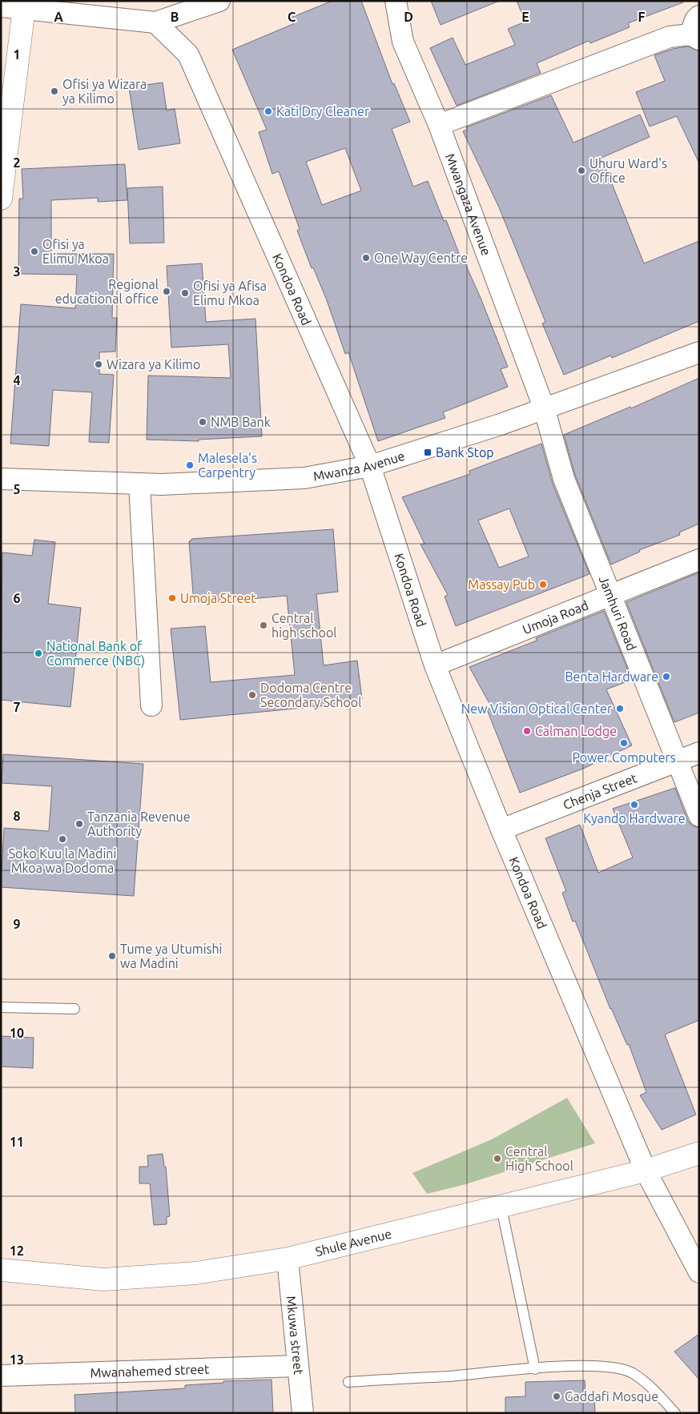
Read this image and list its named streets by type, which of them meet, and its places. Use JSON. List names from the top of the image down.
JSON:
{
  "streets": {
    "main road": ["Shule Avenue"],
    "street": [
      "Mwangaza Avenue",
      "Kondoa Road",
      "Mwanza Avenue",
      "Jamhuri Road",
      "Umoja Road",
      "Chenja Street",
      "Mkuwa street",
      "Mwanahemed street"
    ]
  },
  "crossings": [
    ["Mwangaza Avenue", "Mwanza Avenue"],
    ["Mwangaza Avenue", "Jamhuri Road"],
    ["Kondoa Road", "Mwanza Avenue"],
    ["Kondoa Road", "Umoja Road"],
    ["Kondoa Road", "Chenja Street"],
    ["Kondoa Road", "Shule Avenue"],
    ["Mwanza Avenue", "Jamhuri Road"],
    ["Jamhuri Road", "Umoja Road"],
    ["Jamhuri Road", "Chenja Street"],
    ["Shule Avenue", "Mkuwa street"],
    ["Mkuwa street", "Mwanahemed street"]
  ],
  "places": {
    "other": [
      "Ofisi ya Wizara ya Kilimo",
      "Kati Dry Cleaner",
      "Uhuru Ward's Office",
      "Ofisi ya Elimu Mkoa",
      "One Way Centre",
      "Regional educational office",
      "Ofisi ya Afisa Elimu Mkoa",
      "Wizara ya Kilimo",
      "NMB Bank",
      "Malesela's Carpentry",
      "Massay Pub",
      "Umoja Street",
      "Central high school",
      "National Bank of Commerce (NBC)",
      "Benta Hardware",
      "Dodoma Centre Secondary School",
      "New Vision Optical Center",
      "Calman Lodge",
      "Power Computers",
      "Kyando Hardware",
      "Tanzania Revenue Authority",
      "Soko Kuu la Madini Mkoa wa Dodoma",
      "Tume ya Utumishi wa Madini",
      "Central High School",
      "Gaddafi Mosque"
    ],
    "transit": ["Bank Stop"]
  },
  "grid": {
    "columns": [
      "A",
      "B",
      "C",
      "D",
      "E",
      "F"
    ],
    "rows": [
      "1",
      "2",
      "3",
      "4",
      "5",
      "6",
      "7",
      "8",
      "9",
      "10",
      "11",
      "12",
      "13"
    ]
  }
}
